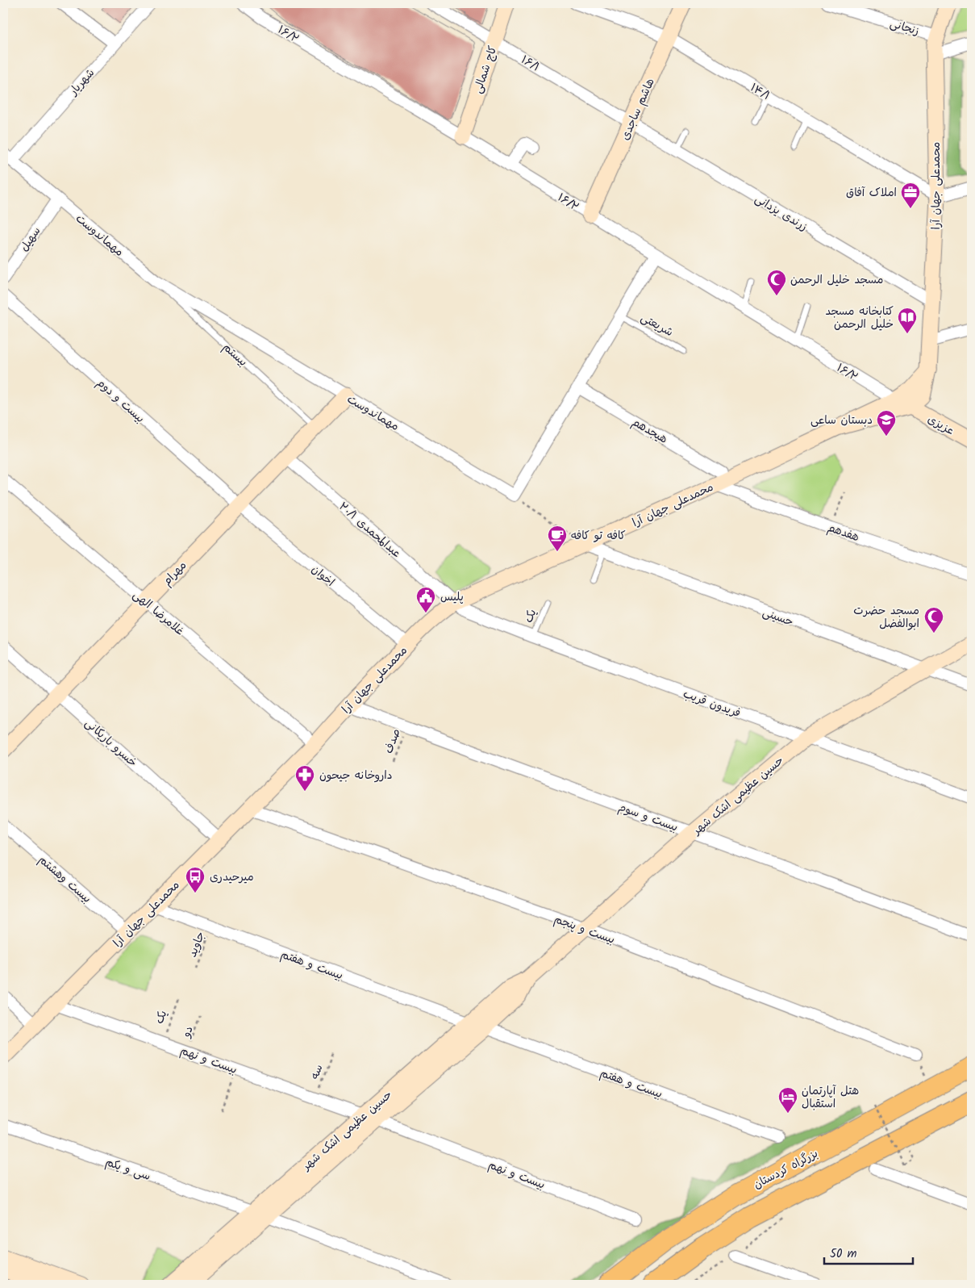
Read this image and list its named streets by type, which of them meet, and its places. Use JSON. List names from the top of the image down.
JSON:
{
  "streets": {
    "highway": ["بزرگراه کردستان"],
    "street": [
      "زنجانی",
      "۱۶/۲",
      "۱۶/۱",
      "کاج شمالی",
      "شهریار",
      "۱۴/۱",
      "هاشم ساجدی",
      "محمدعلی جهان آرا",
      "زرندی یزدانی",
      "مهماندوست",
      "سهیل",
      "بیست و دوم",
      "عزیزی",
      "هیجدهم",
      "عبدالمحمدی ۲۰/۱",
      "هفدهم",
      "مهرام",
      "اخوان",
      "غلامرضا الهی",
      "حسینی",
      "فریدون قریب",
      "خسرو باریکانی",
      "حسین عظیمی اشک شهر",
      "بیست و سوم",
      "بیست وهشتم",
      "بیست و پنجم",
      "بیست و هفتم",
      "بیست و نهم",
      "سی و یکم"
    ],
    "lane": ["شریعتی", "بیستم", "یک"],
    "path": [
      "صدف",
      "جاوید",
      "دو",
      "سه"
    ]
  },
  "crossings": [
    ["زنجانی", "محمدعلی جهان آرا"],
    ["۱۶/۲", "کاج شمالی"],
    ["۱۶/۲", "هاشم ساجدی"],
    ["۱۶/۱", "کاج شمالی"],
    ["۱۶/۱", "هاشم ساجدی"],
    ["۱۶/۱", "زرندی یزدانی"],
    ["شهریار", "مهماندوست"],
    ["۱۴/۱", "هاشم ساجدی"],
    ["۱۴/۱", "محمدعلی جهان آرا"],
    ["هاشم ساجدی", "زرندی یزدانی"],
    ["محمدعلی جهان آرا", "زرندی یزدانی"],
    ["محمدعلی جهان آرا", "عزیزی"],
    ["محمدعلی جهان آرا", "هیجدهم"],
    ["محمدعلی جهان آرا", "عبدالمحمدی ۲۰/۱"],
    ["محمدعلی جهان آرا", "هفدهم"],
    ["محمدعلی جهان آرا", "اخوان"],
    ["محمدعلی جهان آرا", "غلامرضا الهی"],
    ["محمدعلی جهان آرا", "حسینی"],
    ["محمدعلی جهان آرا", "فریدون قریب"],
    ["محمدعلی جهان آرا", "خسرو باریکانی"],
    ["محمدعلی جهان آرا", "بیست و سوم"],
    ["محمدعلی جهان آرا", "بیست وهشتم"],
    ["محمدعلی جهان آرا", "بیست و پنجم"],
    ["محمدعلی جهان آرا", "بیست و هفتم"],
    ["محمدعلی جهان آرا", "بیست و نهم"],
    ["مهماندوست", "سهیل"],
    ["مهماندوست", "بیستم"],
    ["مهماندوست", "مهرام"],
    ["بیستم", "مهرام"],
    ["بیست و دوم", "مهرام"],
    ["بیست و دوم", "اخوان"],
    ["هیجدهم", "هفدهم"],
    ["عبدالمحمدی ۲۰/۱", "مهرام"],
    ["عبدالمحمدی ۲۰/۱", "فریدون قریب"],
    ["مهرام", "اخوان"],
    ["مهرام", "غلامرضا الهی"],
    ["مهرام", "خسرو باریکانی"],
    ["یک", "فریدون قریب"],
    ["یک", "بیست و نهم"],
    ["حسینی", "حسین عظیمی اشک شهر"],
    ["فریدون قریب", "حسین عظیمی اشک شهر"],
    ["صدف", "بیست و سوم"],
    ["حسین عظیمی اشک شهر", "بیست و سوم"],
    ["حسین عظیمی اشک شهر", "بیست و پنجم"],
    ["حسین عظیمی اشک شهر", "بیست و هفتم"],
    ["حسین عظیمی اشک شهر", "بیست و نهم"],
    ["حسین عظیمی اشک شهر", "سی و یکم"],
    ["جاوید", "بیست و هفتم"],
    ["دو", "بیست و نهم"],
    ["بیست و نهم", "سه"]
  ],
  "places": {
    "office": ["املاک آفاق"],
    "mosque": ["مسجد خلیل الرحمن", "مسجد حضرت ابوالفضل"],
    "library": ["كتابخانه مسجد خليل الرحمن"],
    "school or university": ["دبستان ساعی"],
    "cafe": ["کافه تو کافه"],
    "public building": ["پلیس"],
    "pharmacy": ["داروخانه جیحون"],
    "bus stop": ["میرحیدری"],
    "hotel": ["هتل آپارتمان استقبال"]
  },
  "scale_bar": "50 m"
}
